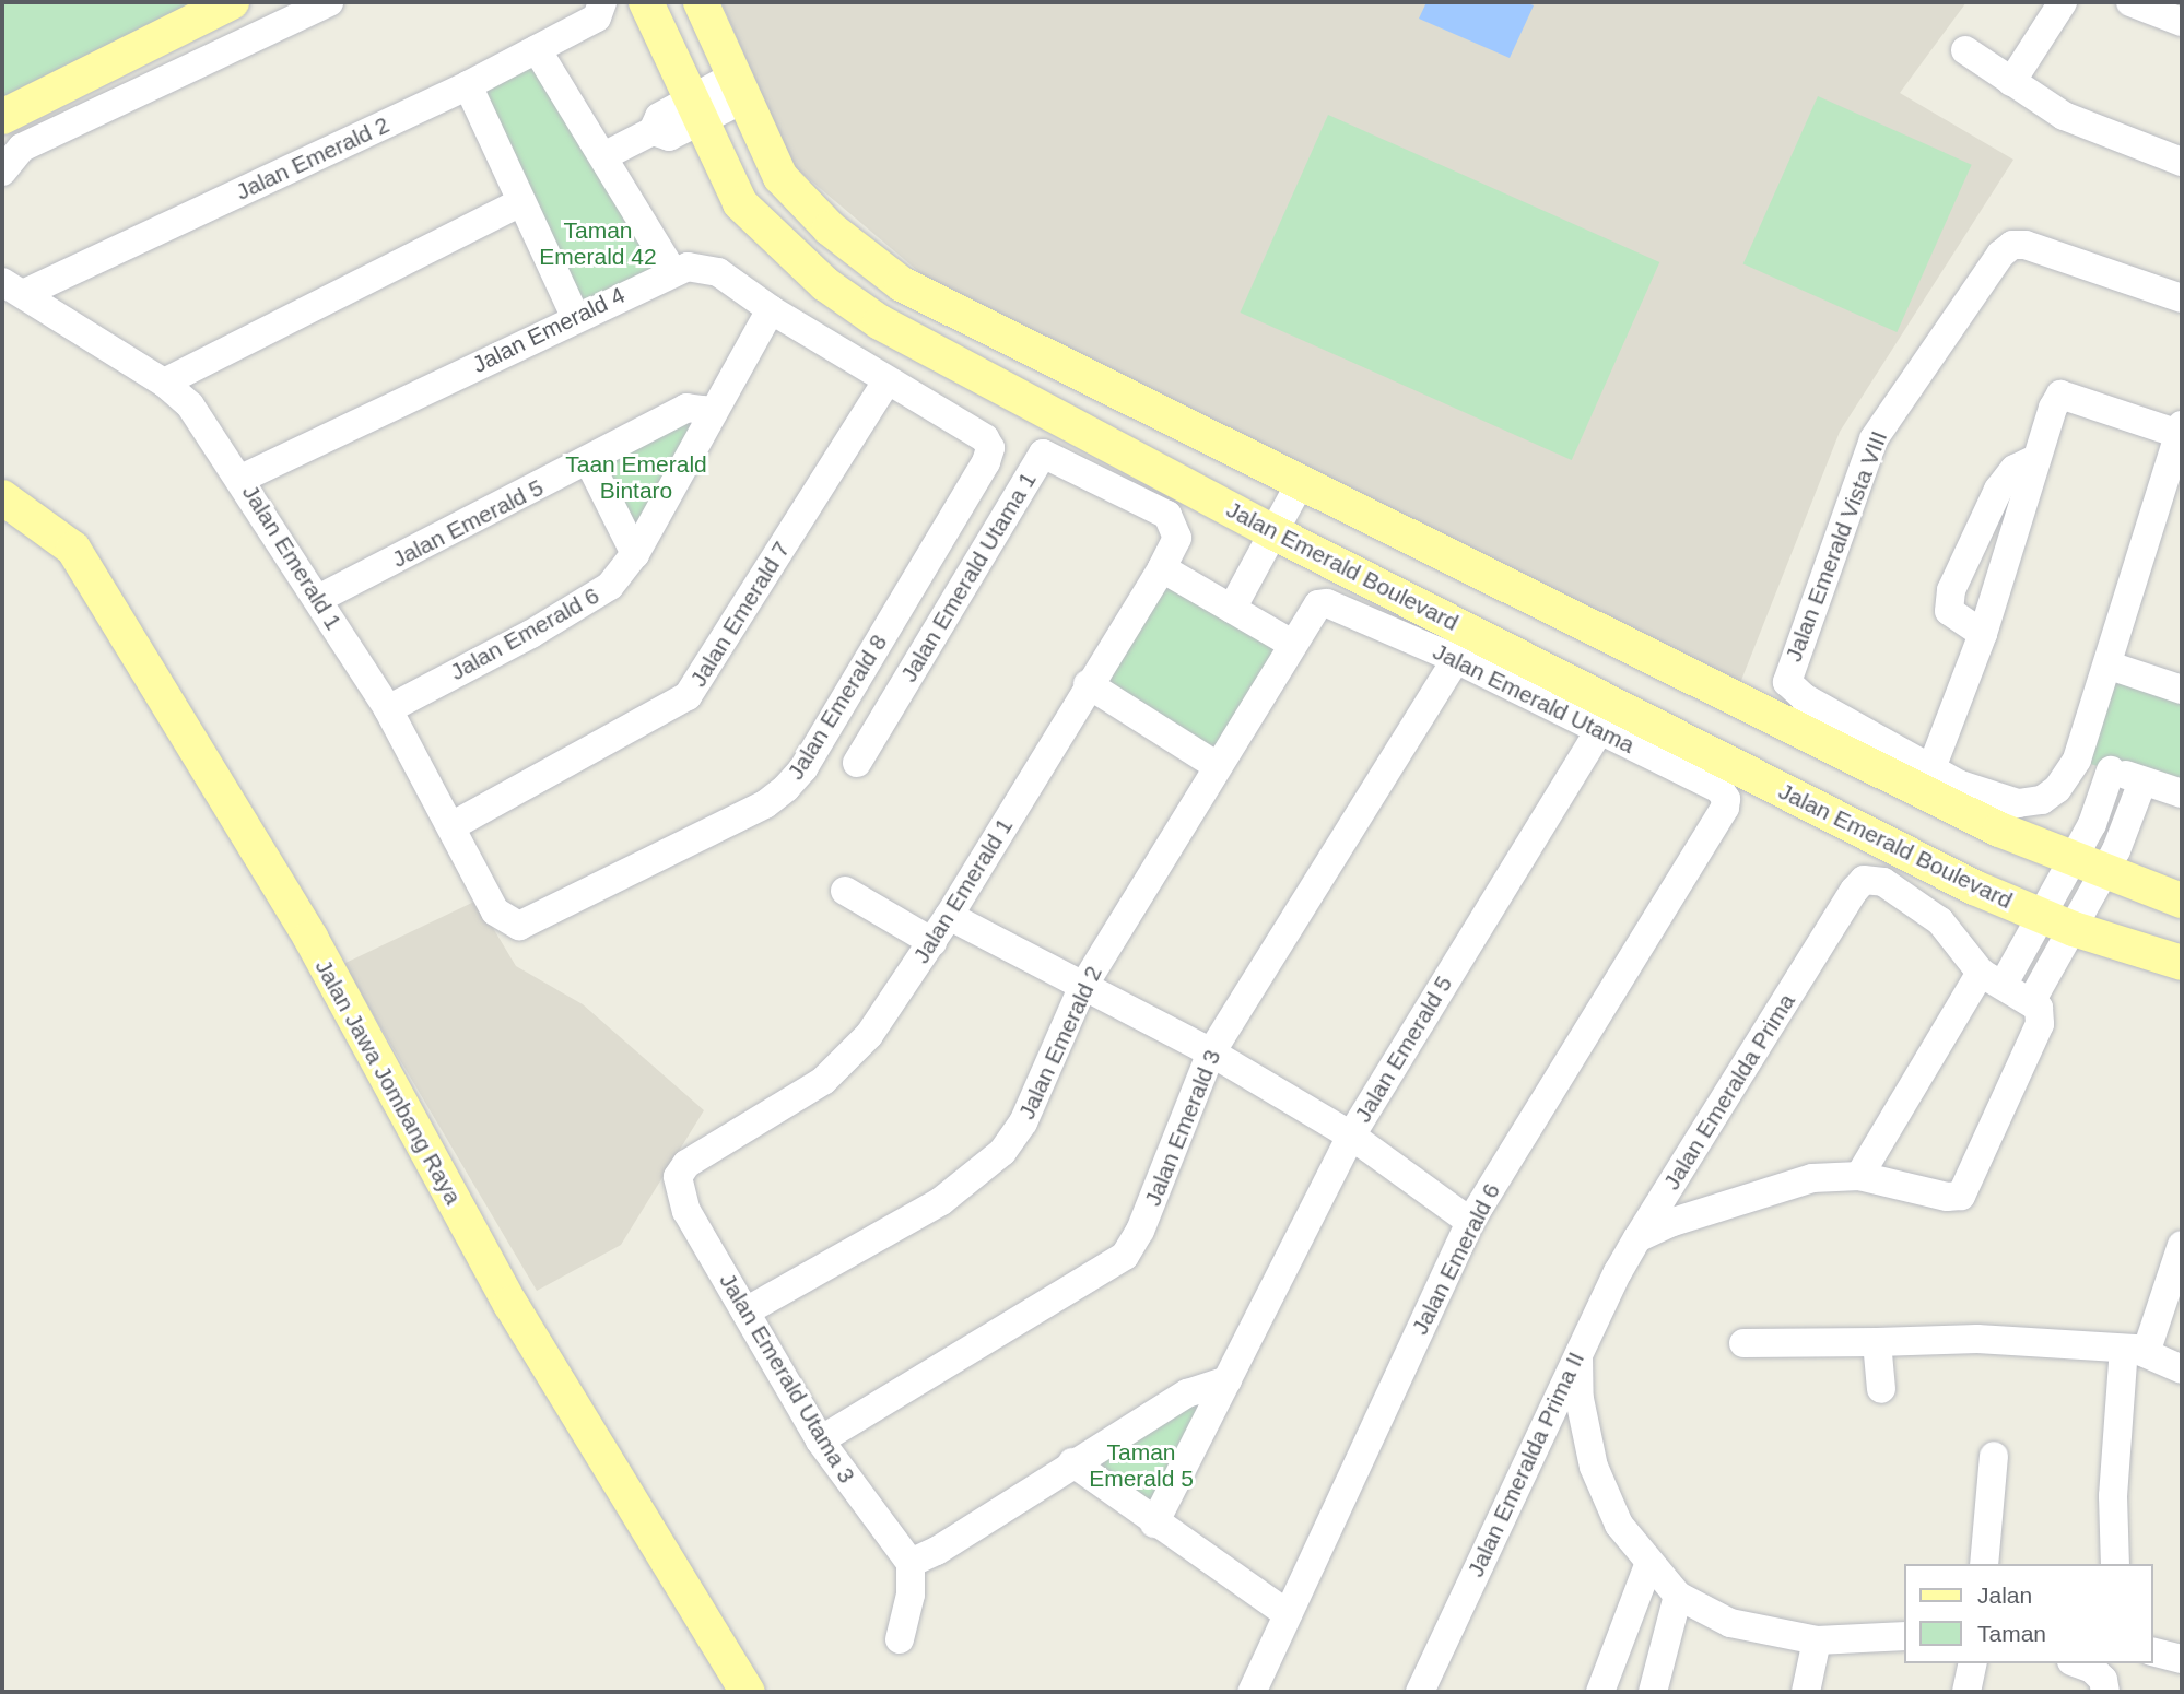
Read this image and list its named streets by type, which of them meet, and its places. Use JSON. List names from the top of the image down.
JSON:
{
  "streets": {
    "main road": ["Jalan Emerald Boulevard", "Jalan Jawa Jombang Raya"],
    "street": [
      "Jalan Emerald 2",
      "Jalan Emerald 4",
      "Jalan Emerald 5",
      "Jalan Emerald Vista VIII",
      "Jalan Emerald 1",
      "Jalan Emerald Utama 1",
      "Jalan Emerald 7",
      "Jalan Emerald 6",
      "Jalan Emerald Utama",
      "Jalan Emerald 8",
      "Jalan Emeralda Prima",
      "Jalan Emerald 3",
      "Jalan Emerald Utama 3",
      "Jalan Emeralda Prima II"
    ]
  },
  "crossings": [
    ["Jalan Emerald 2", "Jalan Emerald 1"],
    ["Jalan Emerald 2", "Jalan Emerald Utama"],
    ["Jalan Emerald 2", "Jalan Emerald Utama 3"],
    ["Jalan Emerald 4", "Jalan Emerald 1"],
    ["Jalan Emerald 4", "Jalan Emerald 7"],
    ["Jalan Emerald 4", "Jalan Emerald 8"],
    ["Jalan Emerald 5", "Jalan Emerald 1"],
    ["Jalan Emerald 5", "Jalan Emerald 6"],
    ["Jalan Emerald 5", "Jalan Emerald Utama"],
    ["Jalan Emerald 1", "Jalan Emerald Utama 1"],
    ["Jalan Emerald 1", "Jalan Emerald 7"],
    ["Jalan Emerald 1", "Jalan Emerald 6"],
    ["Jalan Emerald 1", "Jalan Emerald 8"],
    ["Jalan Emerald 1", "Jalan Emerald Utama 3"],
    ["Jalan Emerald 6", "Jalan Emerald Utama"],
    ["Jalan Emerald Utama", "Jalan Emerald 3"],
    ["Jalan Emeralda Prima", "Jalan Emeralda Prima II"],
    ["Jalan Emerald 3", "Jalan Emerald Utama 3"]
  ],
  "parks": ["Taman Emerald 42", "Taan Emerald Bintaro", "Taman Emerald 5"],
  "legend": ["Jalan", "Taman"]
}
